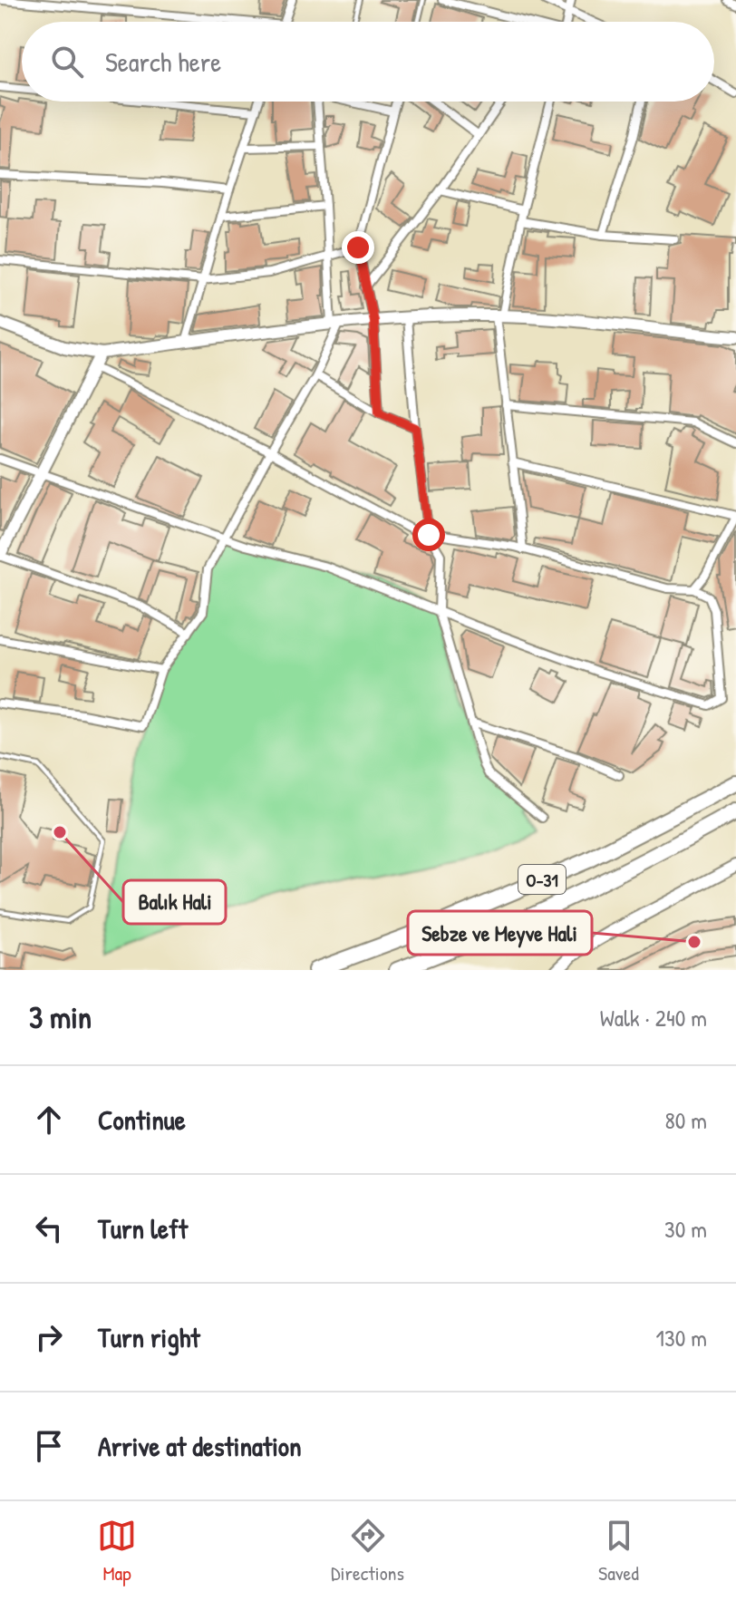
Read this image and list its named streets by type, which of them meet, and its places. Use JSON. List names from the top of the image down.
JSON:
{
  "streets": {
    "highway": ["O-31"]
  },
  "places": ["Balık Hali", "Sebze ve Meyve Hali"],
  "page": {
    "search": "Search here",
    "heading": ["3 min", "Walk · 240 m"],
    "list": [
      ["Continue", "80 m"],
      ["Turn left", "30 m"],
      ["Turn right", "130 m"],
      "Arrive at destination"
    ],
    "nav": ["Map", "Directions", "Saved"]
  }
}
